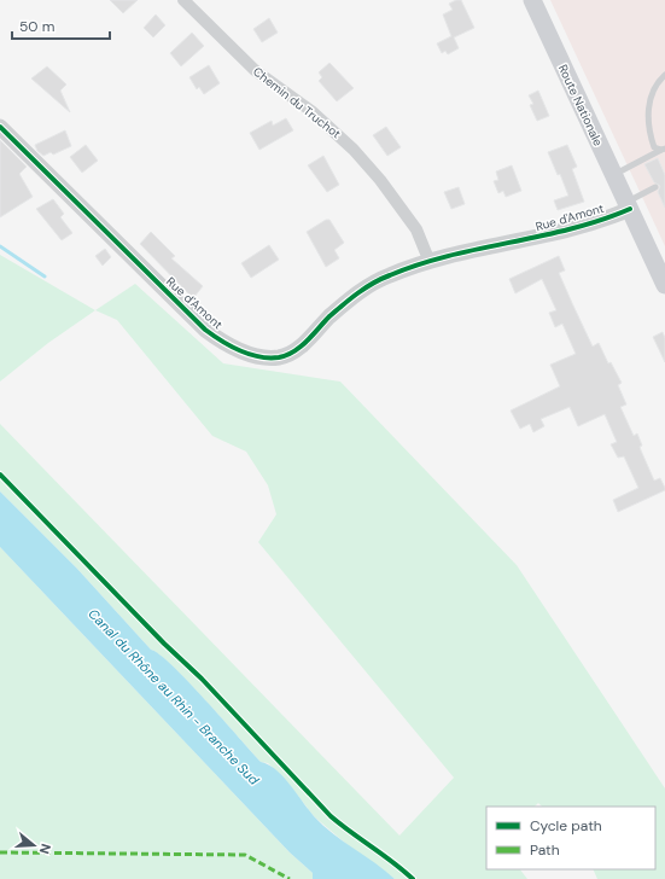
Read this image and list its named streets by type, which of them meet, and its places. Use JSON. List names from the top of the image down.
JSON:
{
  "streets": {
    "main road": ["Route Nationale"],
    "street": ["Chemin du Truchot", "Rue d'Amont"]
  },
  "crossings": [
    ["Chemin du Truchot", "Rue d'Amont"],
    ["Route Nationale", "Rue d'Amont"]
  ],
  "water": ["Canal du Rhône au Rhin - Branche Sud"],
  "legend": ["Cycle path", "Path"],
  "scale_bar": "50 m",
  "north": "right"
}
